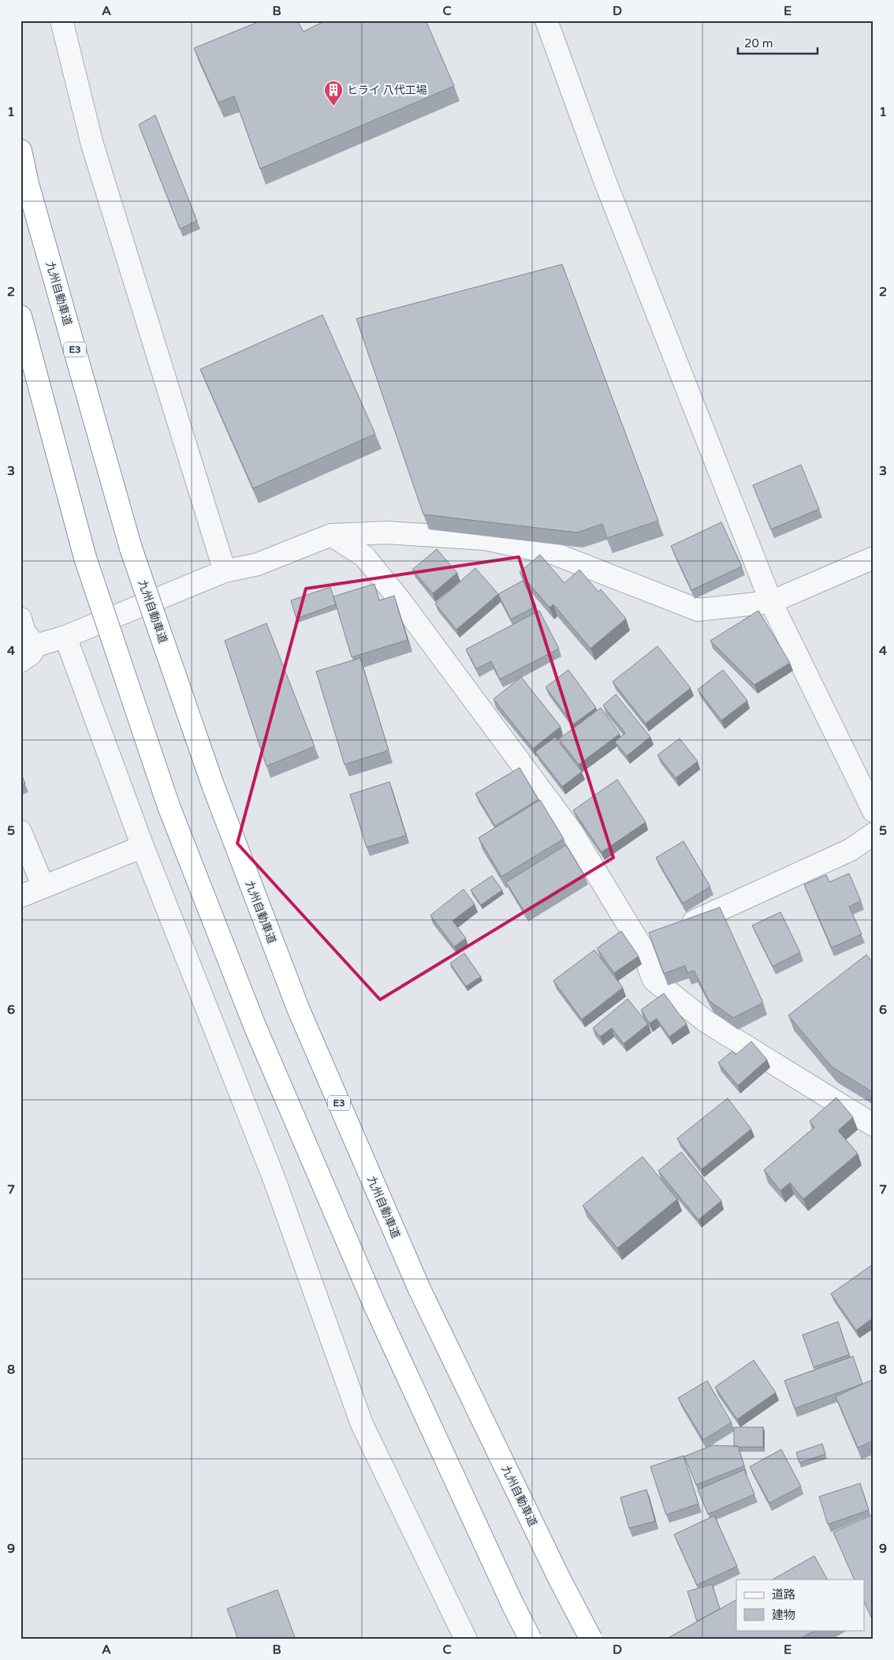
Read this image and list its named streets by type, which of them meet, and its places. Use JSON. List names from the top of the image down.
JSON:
{
  "streets": {
    "highway": ["九州自動車道", "E3"]
  },
  "places": {
    "building": ["ヒライ 八代工場"]
  },
  "legend": ["道路", "建物"],
  "scale_bar": "20 m",
  "grid": {
    "columns": [
      "A",
      "B",
      "C",
      "D",
      "E"
    ],
    "rows": [
      "1",
      "2",
      "3",
      "4",
      "5",
      "6",
      "7",
      "8",
      "9"
    ]
  }
}
